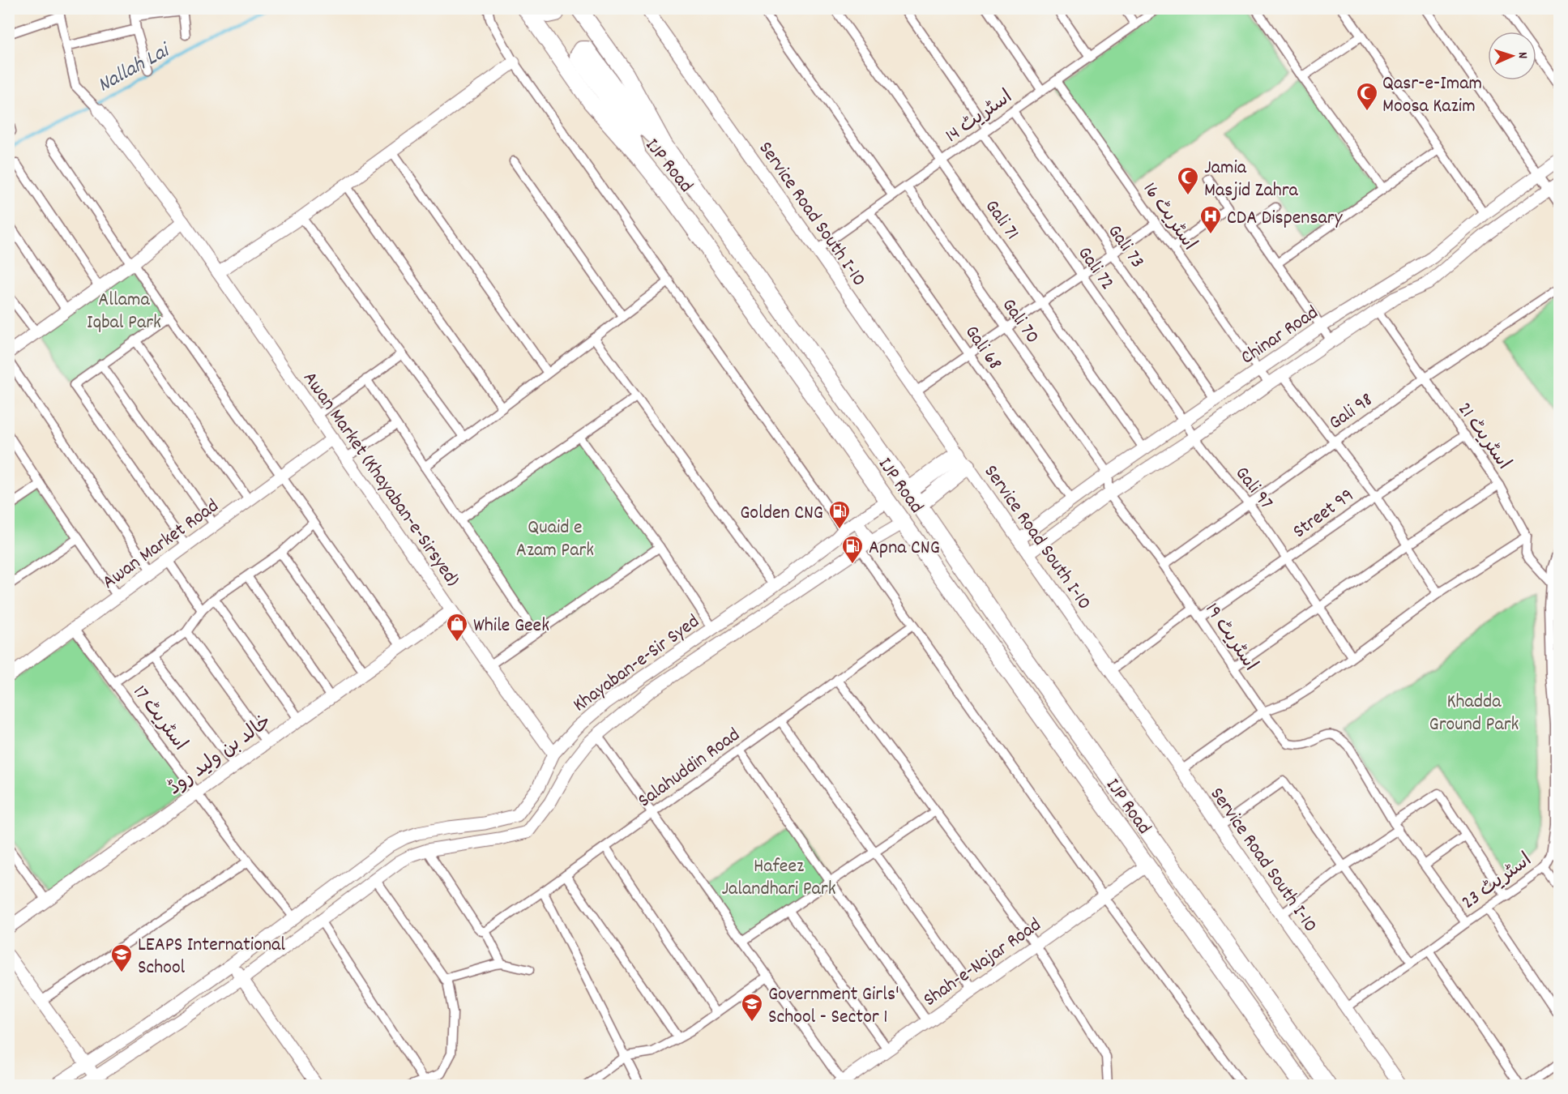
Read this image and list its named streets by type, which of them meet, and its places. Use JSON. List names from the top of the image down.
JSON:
{
  "streets": {
    "highway": ["IJP Road"],
    "street": [
      "اسٹریٹ 14",
      "Service Road South I-10",
      "اسٹریٹ 16",
      "Gali 71",
      "Gali 73",
      "Gali 72",
      "Gali 70",
      "Chinar Road",
      "Gali 68",
      "Gali 98",
      "اسٹریٹ 21",
      "Awan Market (Khayaban-e-Sirsyed)",
      "Gali 97",
      "Street 99",
      "Awan Market Road",
      "اسٹریٹ 19",
      "Khayaban-e-Sir Syed",
      "اسٹریٹ 17",
      "خالد بن ولید روڈ",
      "Salahuddin Road",
      "اسٹریٹ 23",
      "Shah-e-Najar Road"
    ]
  },
  "crossings": [
    ["اسٹریٹ 14", "Service Road South I-10"],
    ["اسٹریٹ 14", "اسٹریٹ 16"],
    ["اسٹریٹ 14", "Gali 71"],
    ["اسٹریٹ 14", "Gali 73"],
    ["اسٹریٹ 14", "Gali 72"],
    ["اسٹریٹ 14", "Gali 70"],
    ["اسٹریٹ 14", "Gali 68"],
    ["IJP Road", "Khayaban-e-Sir Syed"],
    ["IJP Road", "Shah-e-Najar Road"],
    ["Service Road South I-10", "Chinar Road"],
    ["Service Road South I-10", "اسٹریٹ 23"],
    ["اسٹریٹ 16", "Chinar Road"],
    ["Gali 71", "Chinar Road"],
    ["Gali 73", "Chinar Road"],
    ["Gali 72", "Chinar Road"],
    ["Gali 72", "Gali 97"],
    ["Gali 70", "Chinar Road"],
    ["Chinar Road", "Gali 68"],
    ["Chinar Road", "اسٹریٹ 21"],
    ["Chinar Road", "Gali 97"],
    ["Chinar Road", "اسٹریٹ 19"],
    ["Gali 98", "اسٹریٹ 21"],
    ["Gali 98", "Gali 97"],
    ["Gali 98", "اسٹریٹ 19"],
    ["اسٹریٹ 21", "Street 99"],
    ["اسٹریٹ 21", "اسٹریٹ 23"],
    ["Awan Market (Khayaban-e-Sirsyed)", "Awan Market Road"],
    ["Awan Market (Khayaban-e-Sirsyed)", "Khayaban-e-Sir Syed"],
    ["Awan Market (Khayaban-e-Sirsyed)", "خالد بن ولید روڈ"],
    ["Gali 97", "Street 99"],
    ["Street 99", "اسٹریٹ 19"],
    ["Awan Market Road", "اسٹریٹ 17"],
    ["Khayaban-e-Sir Syed", "اسٹریٹ 17"],
    ["اسٹریٹ 17", "خالد بن ولید روڈ"]
  ],
  "water": ["Nallah Lai"],
  "parks": [
    "Allama Iqbal Park",
    "Quaid e Azam Park",
    "Khadda Ground Park",
    "Hafeez Jalandhari Park"
  ],
  "places": {
    "mosque": ["Qasr-e-Imam Moosa Kazim", "Jamia Masjid Zahra"],
    "hospital": ["CDA Dispensary"],
    "fuel station": ["Golden CNG", "Apna CNG"],
    "shop": ["While Geek"],
    "school or university": ["LEAPS International School", "Government Girls' School - Sector 1"]
  },
  "north": "right"
}
